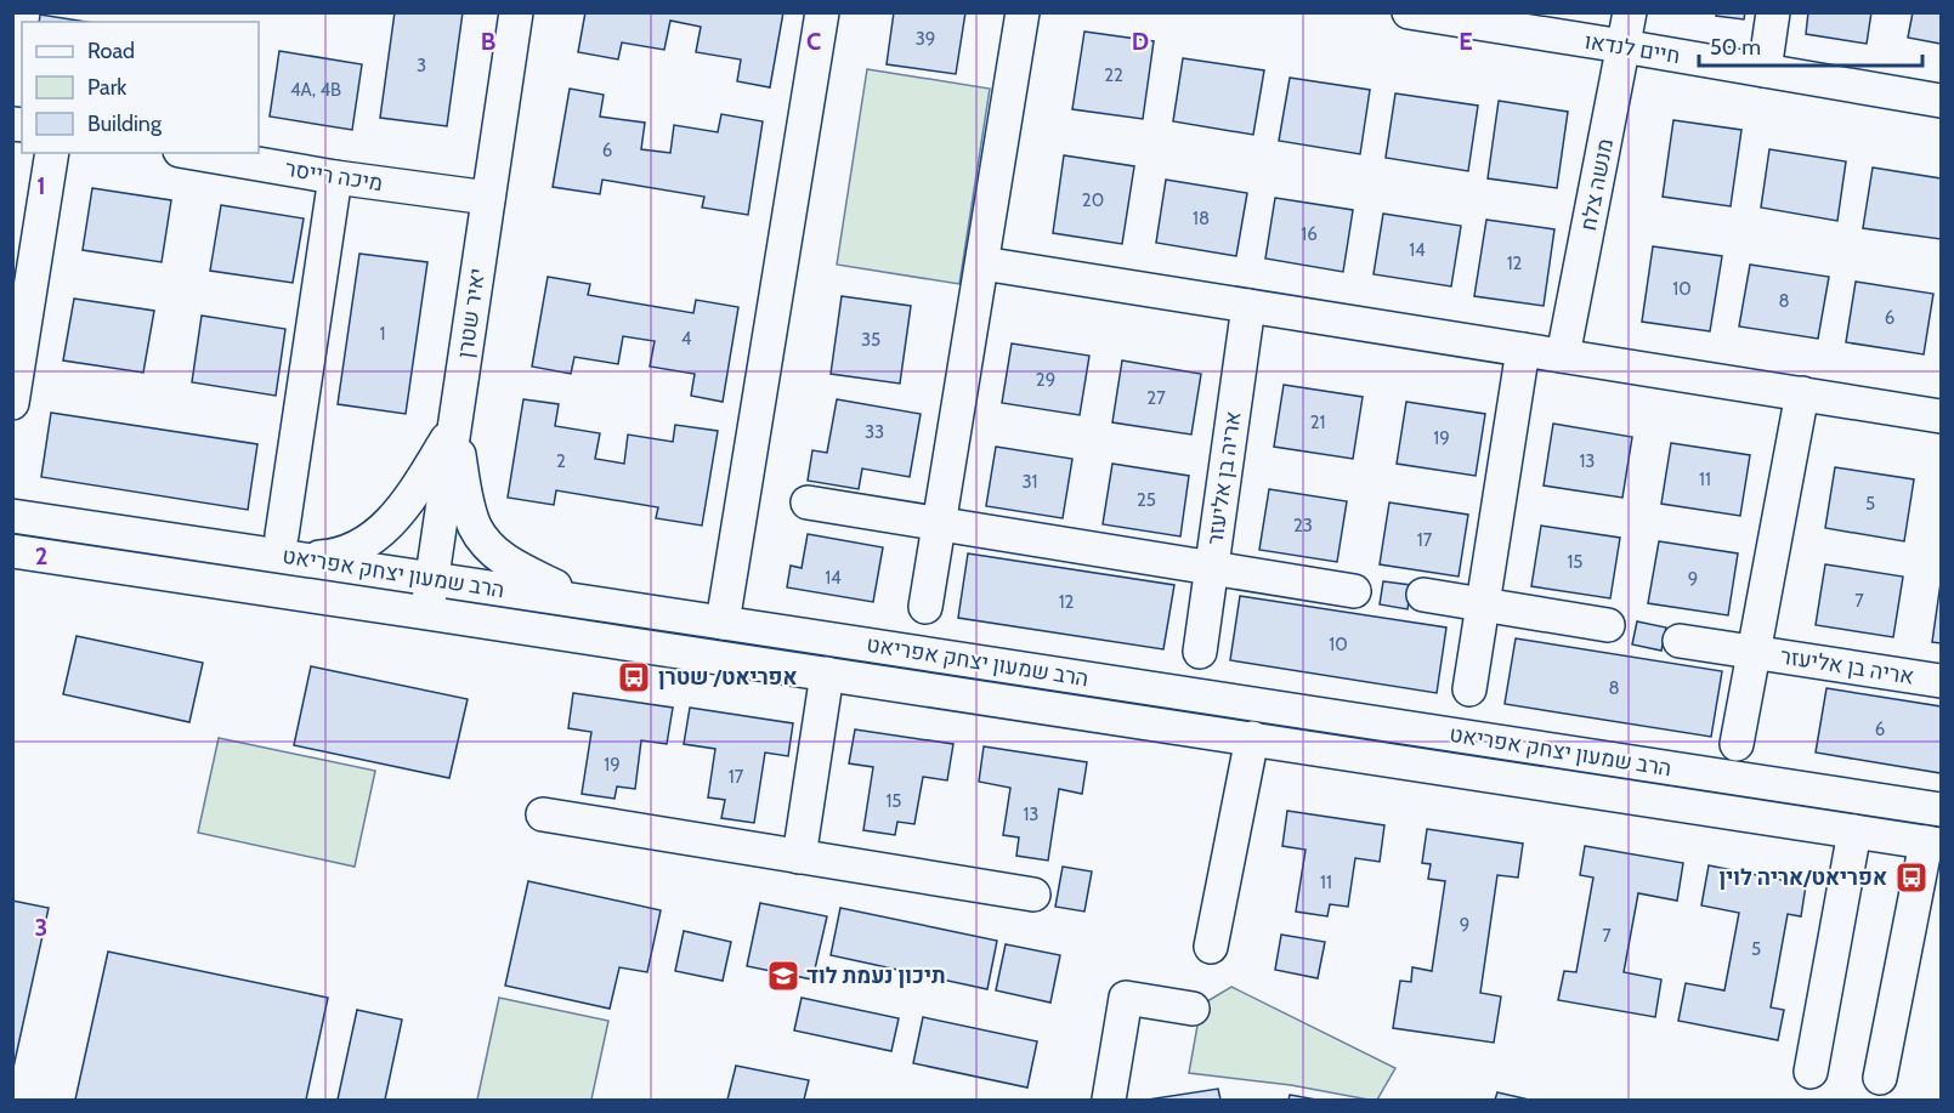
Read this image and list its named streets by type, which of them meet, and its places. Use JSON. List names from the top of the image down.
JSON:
{
  "streets": {
    "street": [
      "חיים לנדאו",
      "מיכה רייסר",
      "מנשה צלח",
      "יאיר שטרן",
      "אריה בן אליעזר",
      "הרב שמעון יצחק אפריאט"
    ]
  },
  "crossings": [
    ["חיים לנדאו", "מנשה צלח"],
    ["מיכה רייסר", "יאיר שטרן"],
    ["יאיר שטרן", "הרב שמעון יצחק אפריאט"]
  ],
  "places": {
    "bus stop": ["אפריאט/ שטרן", "אפריאט/אריה לוין"],
    "school or university": ["תיכון נעמת לוד"]
  },
  "house_numbers": [
    "39",
    "3",
    "22",
    "4A, 4B",
    "6",
    "20",
    "18",
    "16",
    "14",
    "12",
    "10",
    "8",
    "6",
    "1",
    "4",
    "35",
    "29",
    "27",
    "21",
    "33",
    "19",
    "2",
    "13",
    "11",
    "31",
    "25",
    "5",
    "23",
    "17",
    "15",
    "14",
    "9",
    "7",
    "12",
    "10",
    "8",
    "6",
    "19",
    "17",
    "15",
    "13",
    "11",
    "9",
    "7",
    "5"
  ],
  "legend": ["Road", "Park", "Building"],
  "scale_bar": "50 m",
  "grid": {
    "columns": [
      "B",
      "C",
      "D",
      "E"
    ],
    "rows": ["1", "2", "3"]
  }
}
